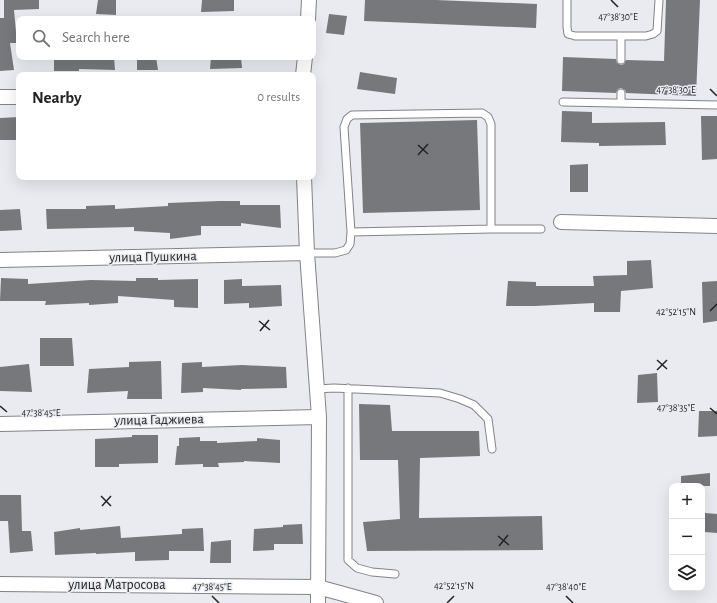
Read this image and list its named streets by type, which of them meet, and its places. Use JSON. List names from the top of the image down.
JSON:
{
  "streets": {
    "street": ["улица Пушкина", "улица Гаджиева", "улица Матросова"]
  },
  "page": {
    "search": "Search here",
    "heading": ["Nearby", "0 results"],
    "map_buttons": ["+", "−"]
  },
  "coordinates": [
    "47°38'30\"E",
    "42°52'15\"N",
    "47°38'35\"E",
    "47°38'45\"E",
    "47°38'40\"E"
  ]
}
